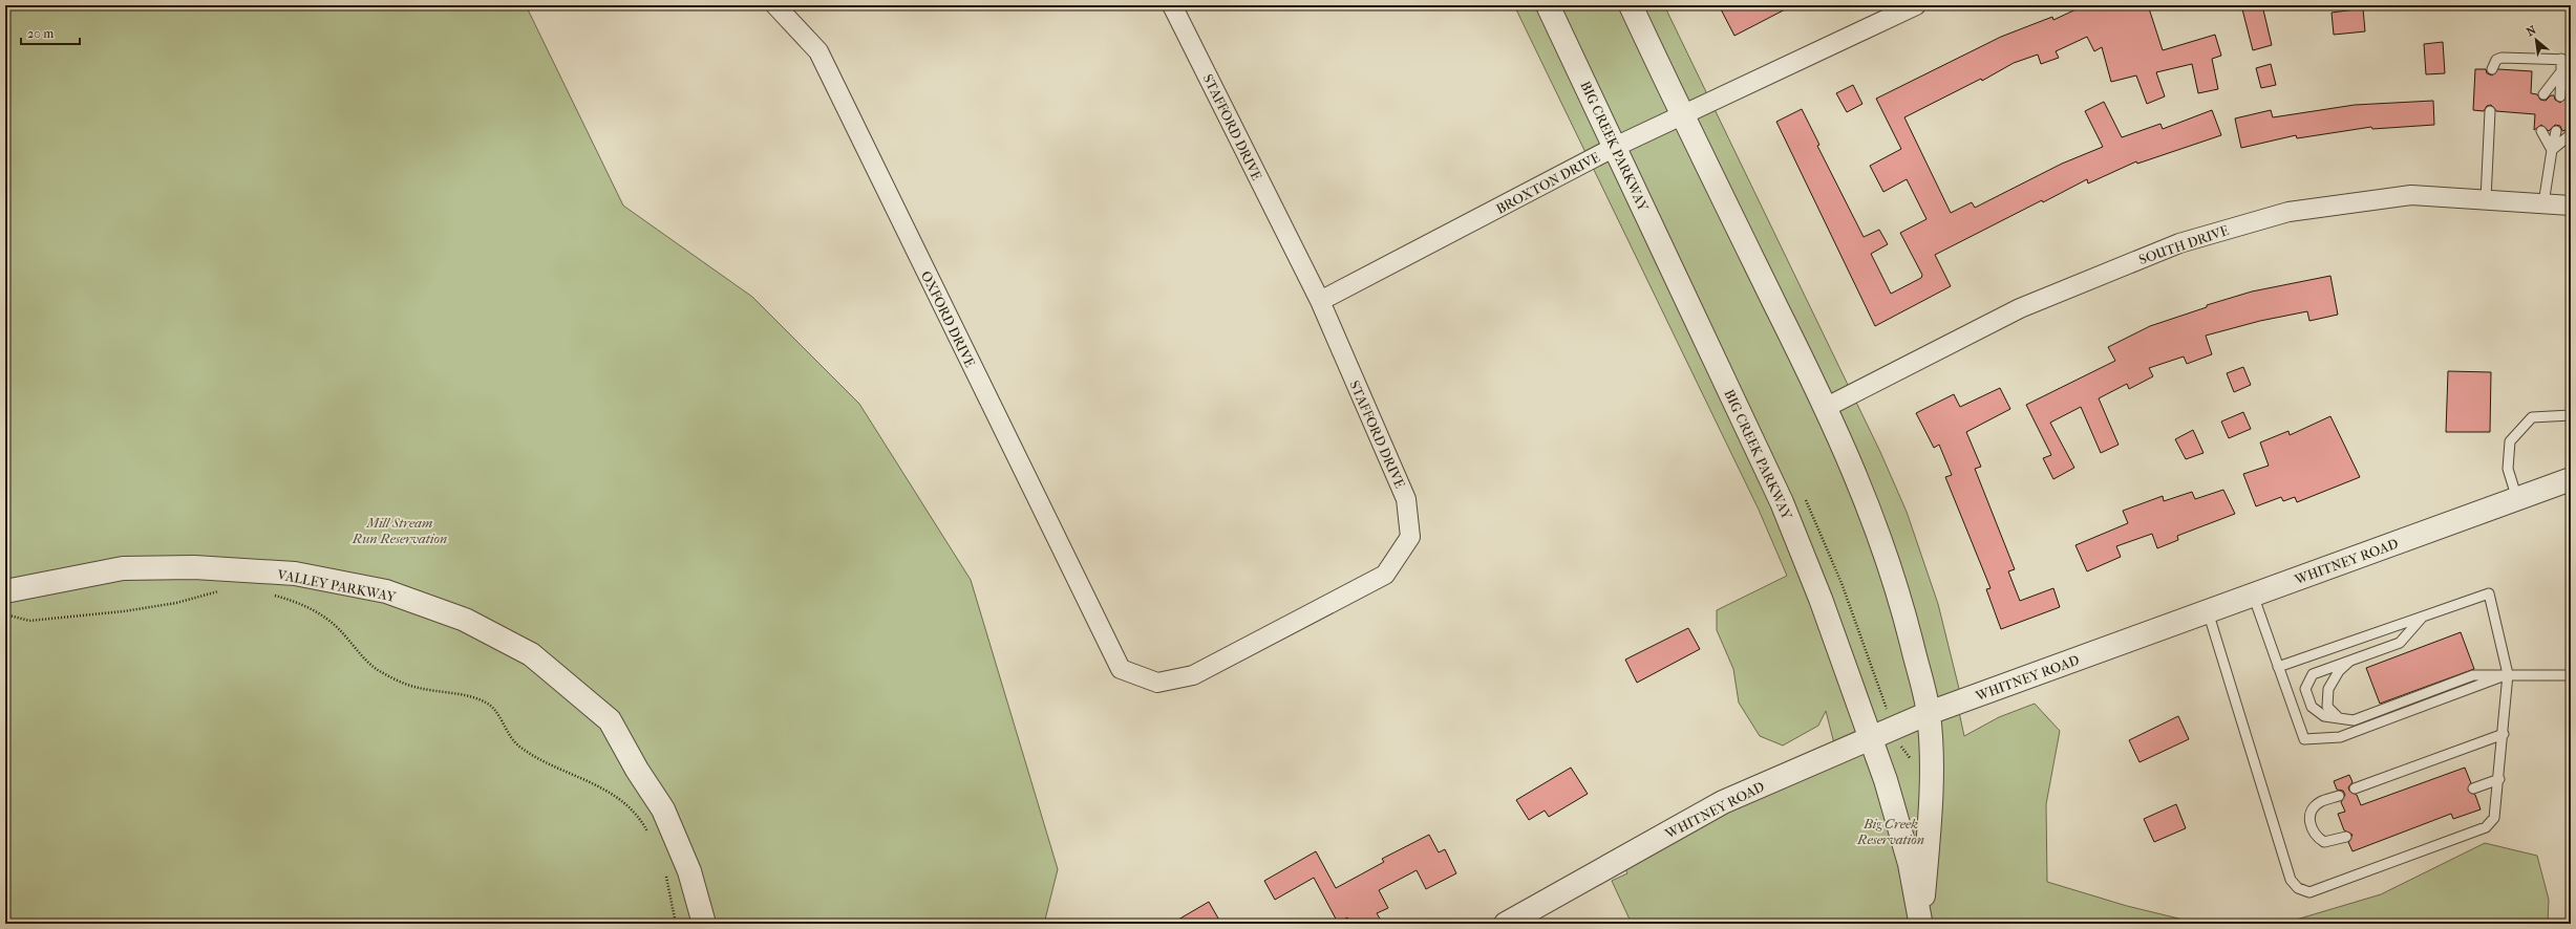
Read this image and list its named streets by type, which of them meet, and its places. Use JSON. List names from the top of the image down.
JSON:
{
  "streets": {
    "street": [
      "STAFFORD DRIVE",
      "BIG CREEK PARKWAY",
      "BROXTON DRIVE",
      "SOUTH DRIVE",
      "OXFORD DRIVE",
      "WHITNEY ROAD",
      "VALLEY PARKWAY"
    ]
  },
  "crossings": [
    ["STAFFORD DRIVE", "BROXTON DRIVE"],
    ["STAFFORD DRIVE", "OXFORD DRIVE"],
    ["BIG CREEK PARKWAY", "BROXTON DRIVE"],
    ["BIG CREEK PARKWAY", "SOUTH DRIVE"],
    ["BIG CREEK PARKWAY", "WHITNEY ROAD"]
  ],
  "parks": ["Mill Stream Run Reservation", "Big Creek Reservation"],
  "scale_bar": "20 m",
  "north": "top left"
}
